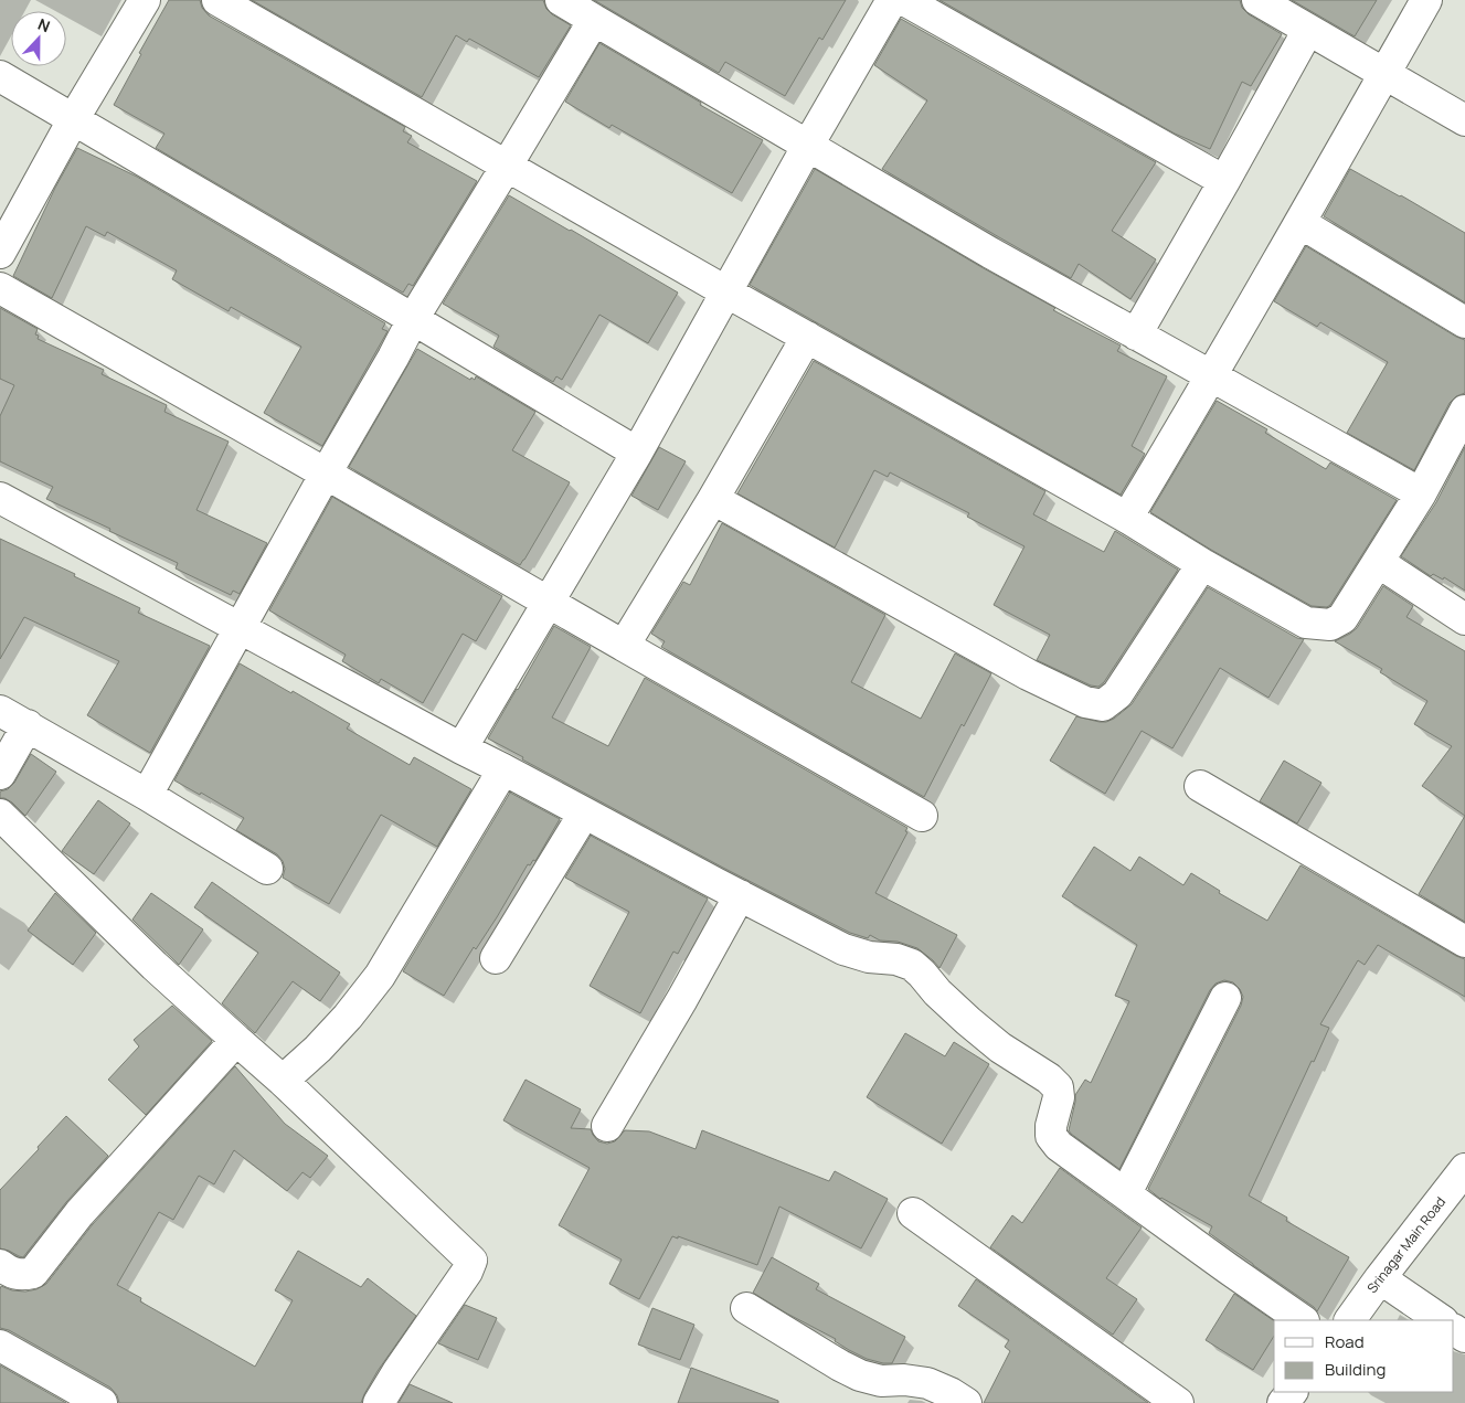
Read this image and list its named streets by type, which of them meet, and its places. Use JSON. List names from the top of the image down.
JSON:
{
  "streets": {
    "street": ["Srinagar Main Road"]
  },
  "legend": ["Road", "Building"],
  "north": "top"
}
